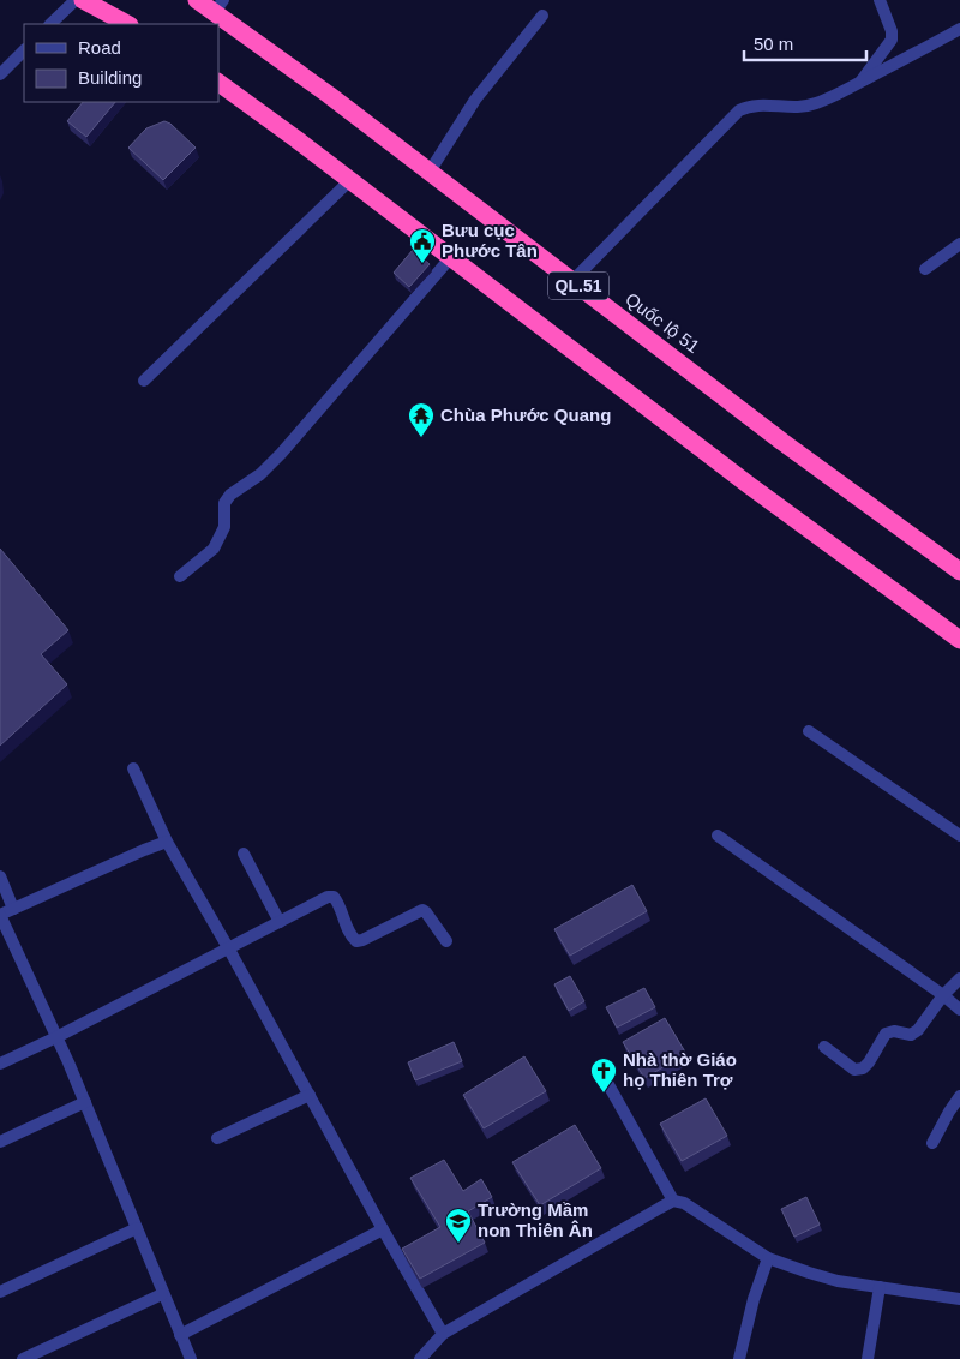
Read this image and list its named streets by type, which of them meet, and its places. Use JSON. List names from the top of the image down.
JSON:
{
  "streets": {
    "highway": ["QL.51", "Quốc lộ 51"]
  },
  "places": {
    "public building": ["Bưu cục Phước Tân"],
    "temple": ["Chùa Phước Quang"],
    "church": ["Nhà thờ Giáo họ Thiên Trợ"],
    "school or university": ["Trường Mầm non Thiên Ân"]
  },
  "legend": ["Road", "Building"],
  "scale_bar": "50 m"
}
